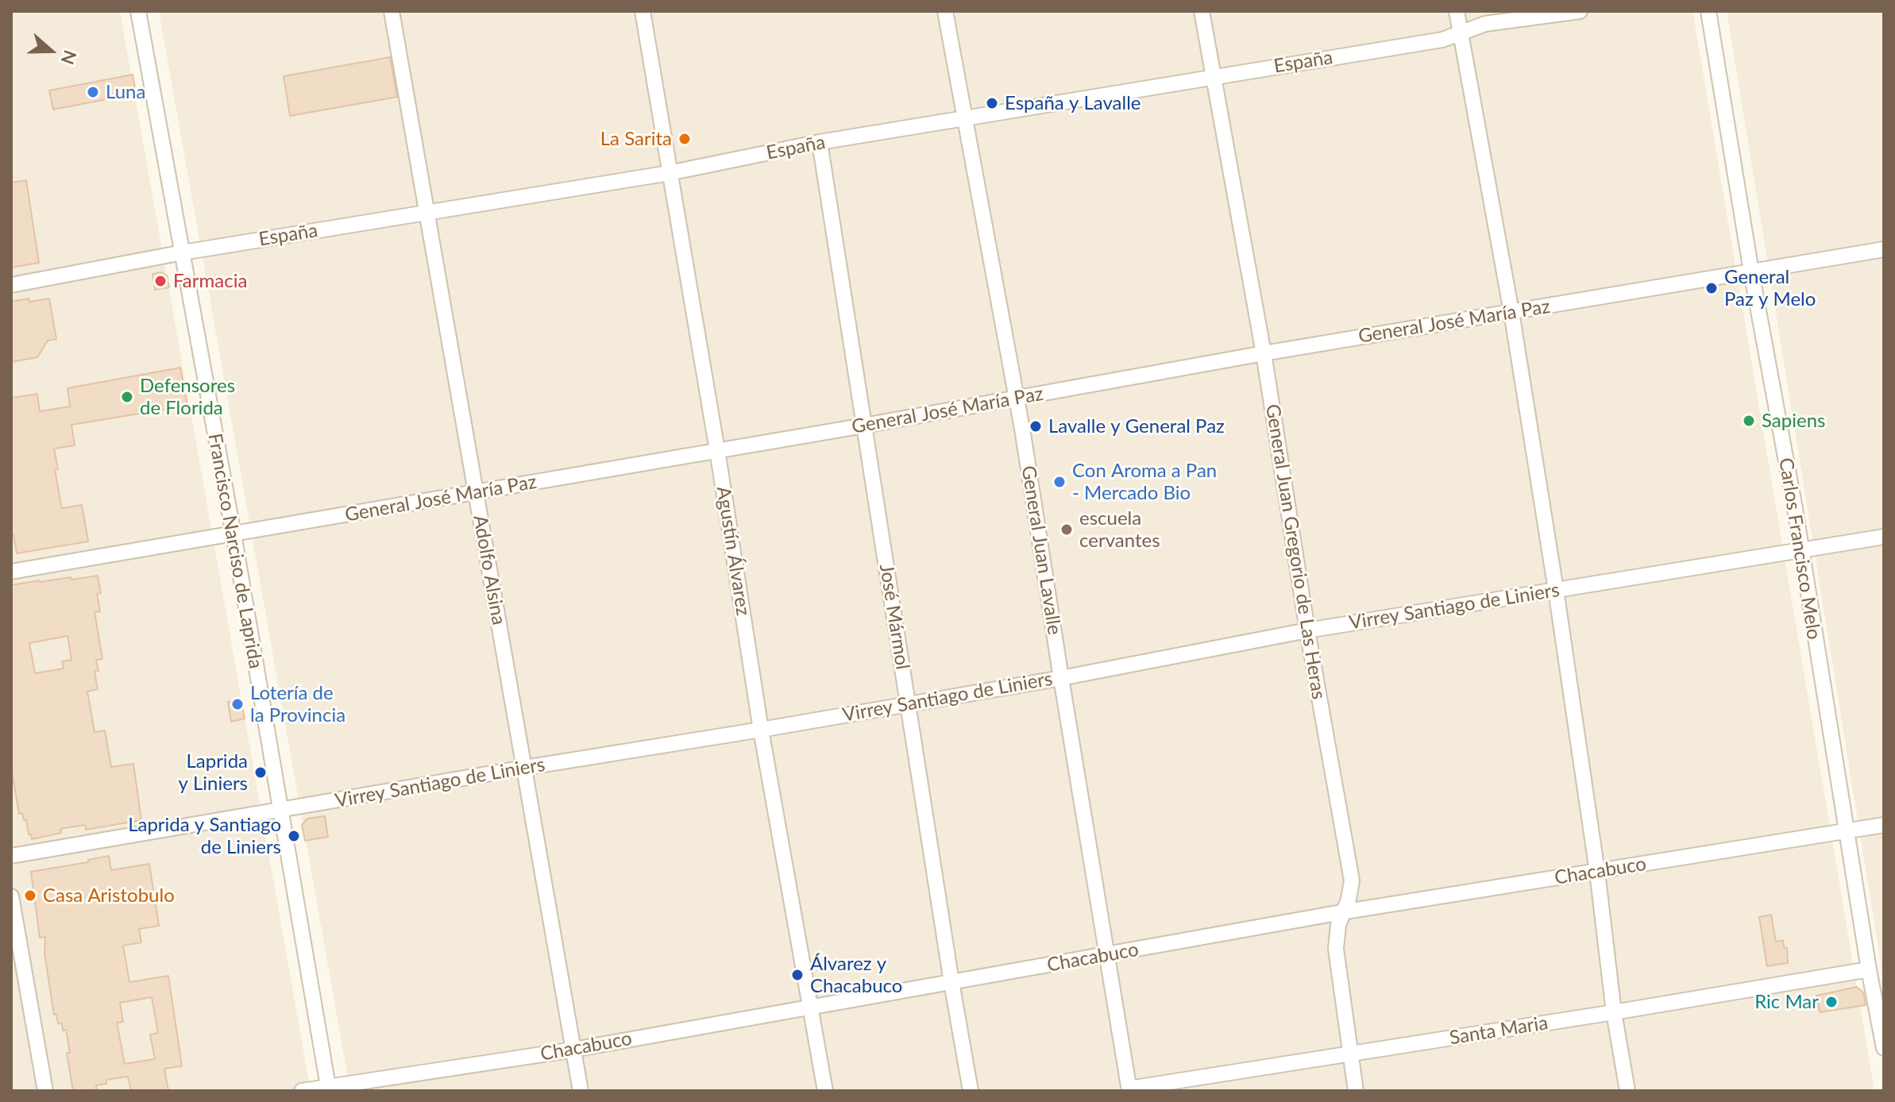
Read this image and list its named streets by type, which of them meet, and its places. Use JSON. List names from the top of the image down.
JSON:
{
  "streets": {
    "street": [
      "España",
      "General José María Paz",
      "Carlos Francisco Melo",
      "General Juan Lavalle",
      "Francisco Narciso de Laprida",
      "Agustín Álvarez",
      "General Juan Gregorio de Las Heras",
      "Adolfo Alsina",
      "Virrey Santiago de Liniers",
      "José Mármol",
      "Chacabuco",
      "Santa Maria"
    ]
  },
  "crossings": [
    ["España", "General Juan Lavalle"],
    ["España", "Francisco Narciso de Laprida"],
    ["España", "Agustín Álvarez"],
    ["España", "General Juan Gregorio de Las Heras"],
    ["España", "Adolfo Alsina"],
    ["España", "José Mármol"],
    ["General José María Paz", "Carlos Francisco Melo"],
    ["General José María Paz", "General Juan Lavalle"],
    ["General José María Paz", "Francisco Narciso de Laprida"],
    ["General José María Paz", "Agustín Álvarez"],
    ["General José María Paz", "General Juan Gregorio de Las Heras"],
    ["General José María Paz", "Adolfo Alsina"],
    ["General José María Paz", "José Mármol"],
    ["Carlos Francisco Melo", "Virrey Santiago de Liniers"],
    ["Carlos Francisco Melo", "Chacabuco"],
    ["Carlos Francisco Melo", "Santa Maria"],
    ["General Juan Lavalle", "Virrey Santiago de Liniers"],
    ["General Juan Lavalle", "Chacabuco"],
    ["General Juan Lavalle", "Santa Maria"],
    ["Francisco Narciso de Laprida", "Virrey Santiago de Liniers"],
    ["Francisco Narciso de Laprida", "Chacabuco"],
    ["Agustín Álvarez", "Virrey Santiago de Liniers"],
    ["Agustín Álvarez", "Chacabuco"],
    ["General Juan Gregorio de Las Heras", "Virrey Santiago de Liniers"],
    ["General Juan Gregorio de Las Heras", "Chacabuco"],
    ["General Juan Gregorio de Las Heras", "Santa Maria"],
    ["Adolfo Alsina", "Virrey Santiago de Liniers"],
    ["Adolfo Alsina", "Chacabuco"],
    ["Virrey Santiago de Liniers", "José Mármol"],
    ["José Mármol", "Chacabuco"]
  ],
  "places": [
    "Luna",
    "España y Lavalle",
    "La Sarita",
    "Farmacia",
    "General Paz y Melo",
    "Defensores de Florida",
    "Sapiens",
    "Lavalle y General Paz",
    "Con Aroma a Pan - Mercado Bio",
    "escuela cervantes",
    "Lotería de la Provincia",
    "Laprida y Liniers",
    "Laprida y Santiago de Liniers",
    "Casa Aristobulo",
    "Álvarez y Chacabuco",
    "Ric Mar"
  ],
  "north": "right"
}
